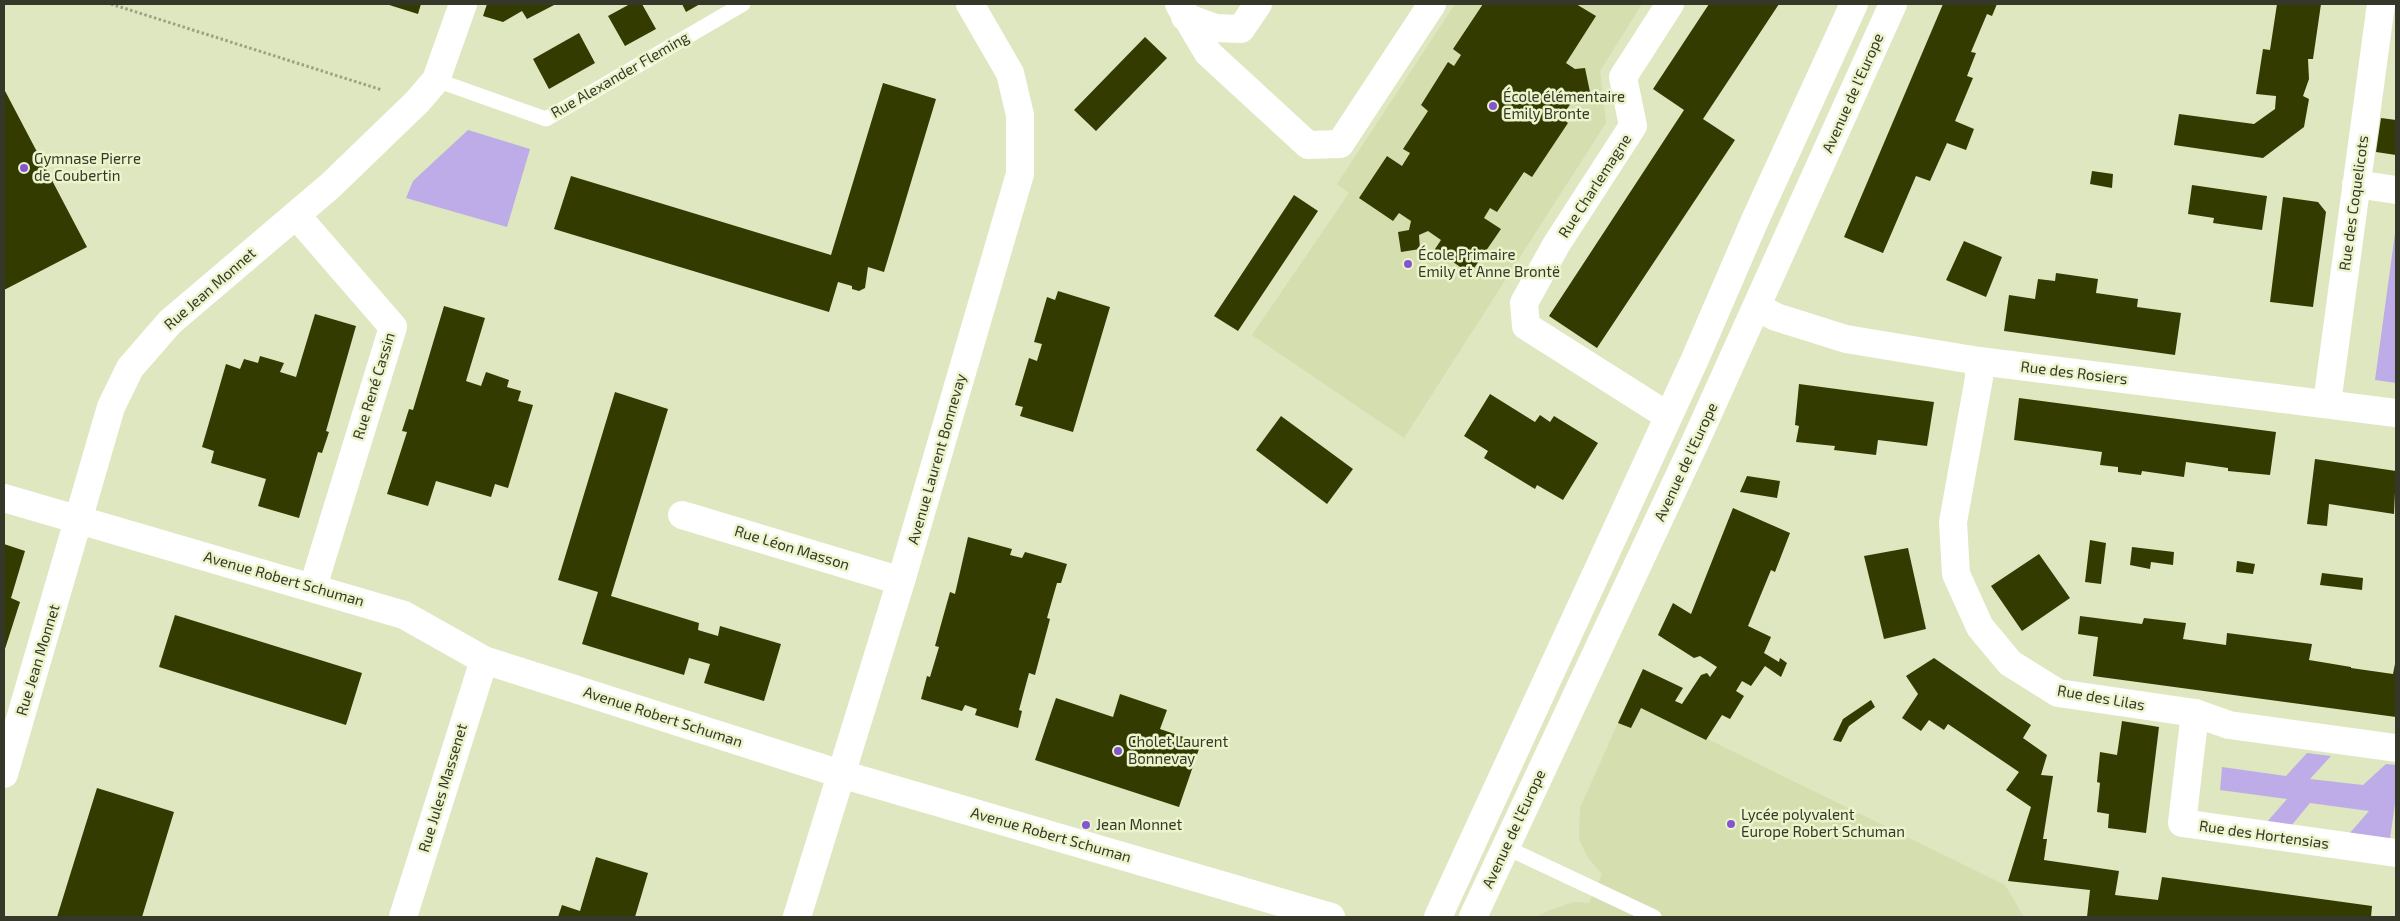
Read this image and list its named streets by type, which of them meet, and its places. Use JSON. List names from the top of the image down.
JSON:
{
  "streets": {
    "street": [
      "Avenue de l’Europe",
      "Rue Charlemagne",
      "Rue des Coquelicots",
      "Rue Jean Monnet",
      "Rue des Rosiers",
      "Rue René Cassin",
      "Avenue Laurent Bonnevay",
      "Rue Léon Masson",
      "Avenue Robert Schuman",
      "Rue des Lilas",
      "Rue Jules Massenet",
      "Rue des Hortensias"
    ],
    "lane": ["Rue Alexander Fleming"]
  },
  "crossings": [
    ["Rue Alexander Fleming", "Rue Jean Monnet"],
    ["Avenue de l’Europe", "Rue des Rosiers"],
    ["Rue des Coquelicots", "Rue des Rosiers"],
    ["Rue Jean Monnet", "Rue René Cassin"],
    ["Rue Jean Monnet", "Avenue Robert Schuman"],
    ["Rue des Rosiers", "Rue des Lilas"],
    ["Rue René Cassin", "Avenue Robert Schuman"],
    ["Avenue Laurent Bonnevay", "Rue Léon Masson"],
    ["Avenue Laurent Bonnevay", "Avenue Robert Schuman"],
    ["Avenue Robert Schuman", "Rue Jules Massenet"],
    ["Rue des Lilas", "Rue des Hortensias"]
  ],
  "places": [
    "École élémentaire Emily Bronte",
    "Gymnase Pierre de Coubertin",
    "École Primaire Emily et Anne Brontë",
    "Cholet Laurent Bonnevay",
    "Lycée polyvalent Europe Robert Schuman",
    "Jean Monnet"
  ]
}
